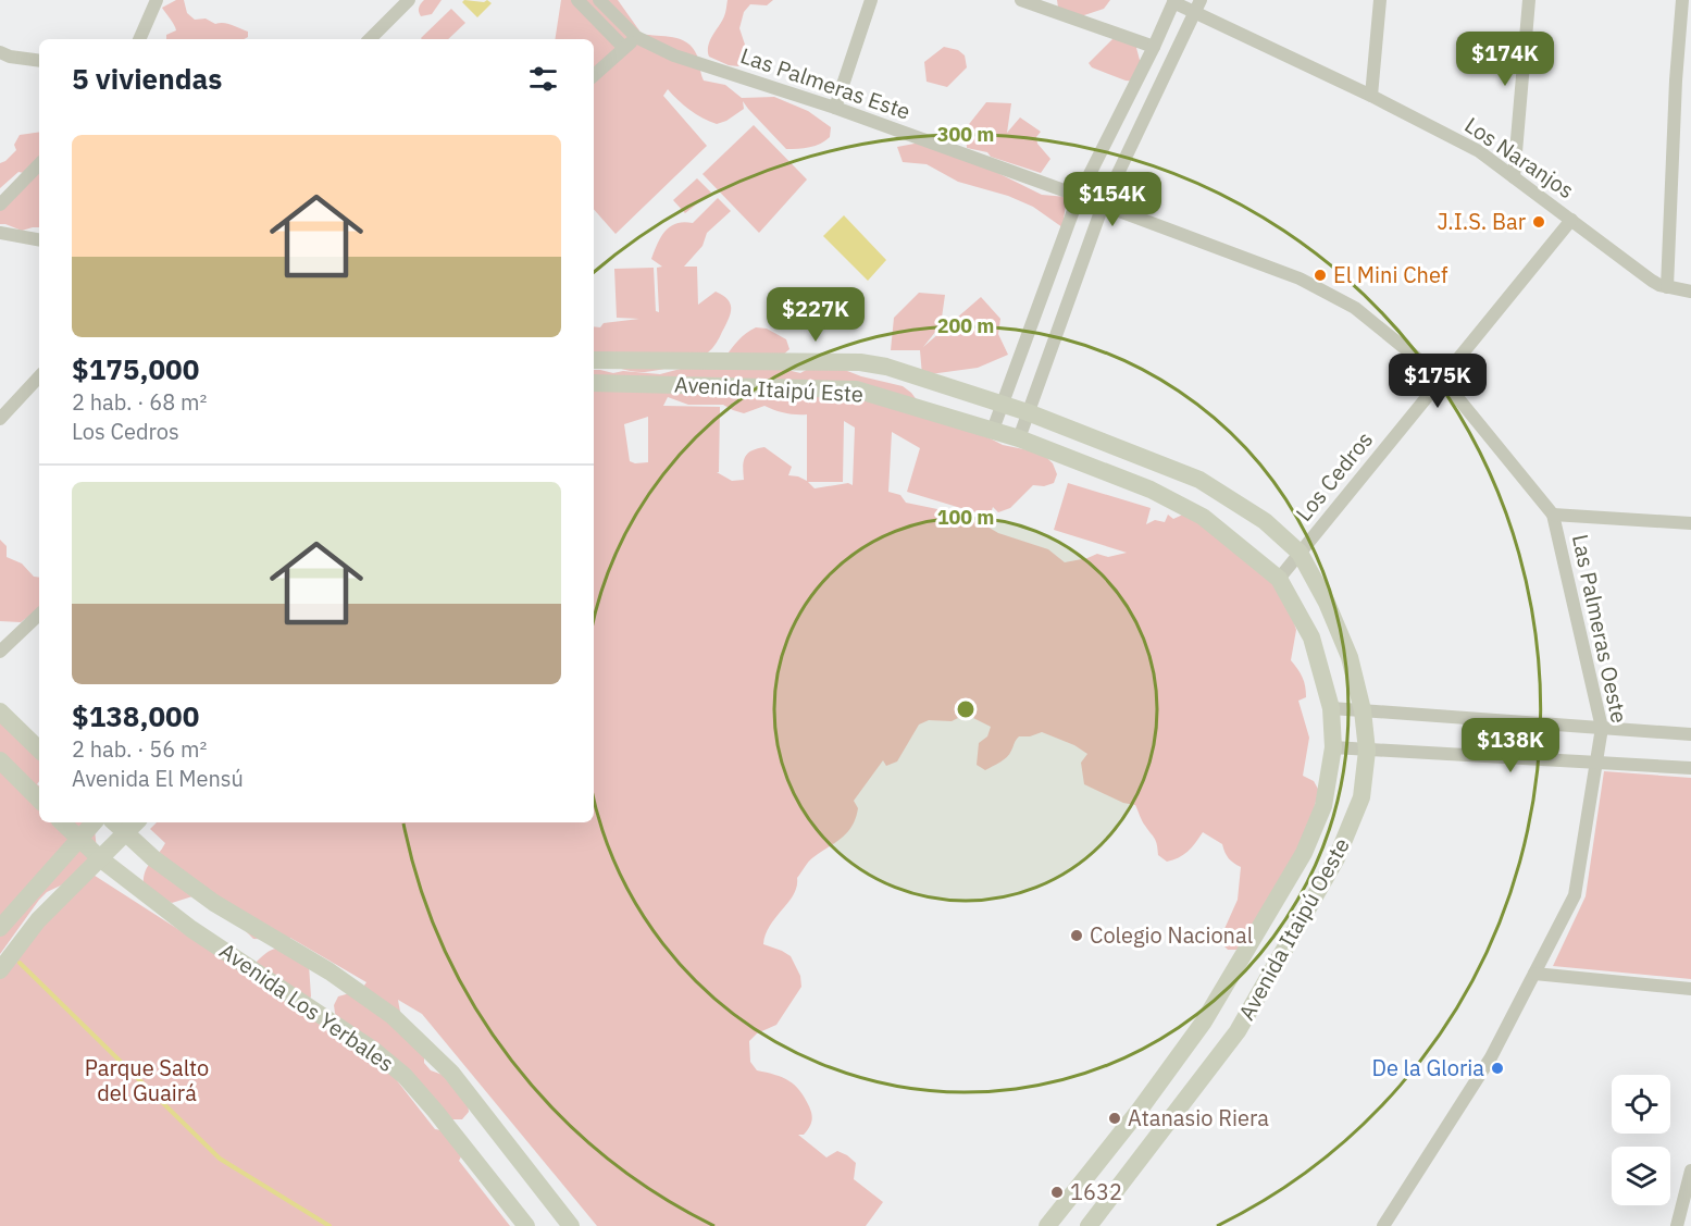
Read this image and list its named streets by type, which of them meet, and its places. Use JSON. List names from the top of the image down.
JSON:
{
  "streets": {
    "street": [
      "Las Palmeras Este",
      "Los Naranjos",
      "Avenida Itaipú Este",
      "Los Cedros",
      "Las Palmeras Oeste",
      "Avenida Itaipú Oeste",
      "Avenida Los Yerbales"
    ]
  },
  "crossings": [
    ["Las Palmeras Este", "Los Cedros"],
    ["Las Palmeras Este", "Las Palmeras Oeste"],
    ["Los Naranjos", "Los Cedros"],
    ["Avenida Itaipú Este", "Avenida Itaipú Oeste"],
    ["Los Cedros", "Las Palmeras Oeste"],
    ["Los Cedros", "Avenida Itaipú Oeste"]
  ],
  "parks": ["Parque Salto del Guairá"],
  "places": [
    "J.I.S. Bar",
    "El Mini Chef",
    "Colegio Nacional",
    "De la Gloria",
    "Atanasio Riera",
    "1632"
  ],
  "page": {
    "price": [
      "$174K",
      "$154K",
      "$227K",
      "$175K",
      "$138K"
    ],
    "heading": "5 viviendas",
    "list": [
      {
        "name": "$175,000",
        "note": "2 hab. · 68 m² · Los Cedros"
      },
      {
        "name": "$138,000",
        "note": "2 hab. · 56 m² · Avenida El Mensú"
      }
    ]
  },
  "rings": ["300 m", "200 m", "100 m"]
}
